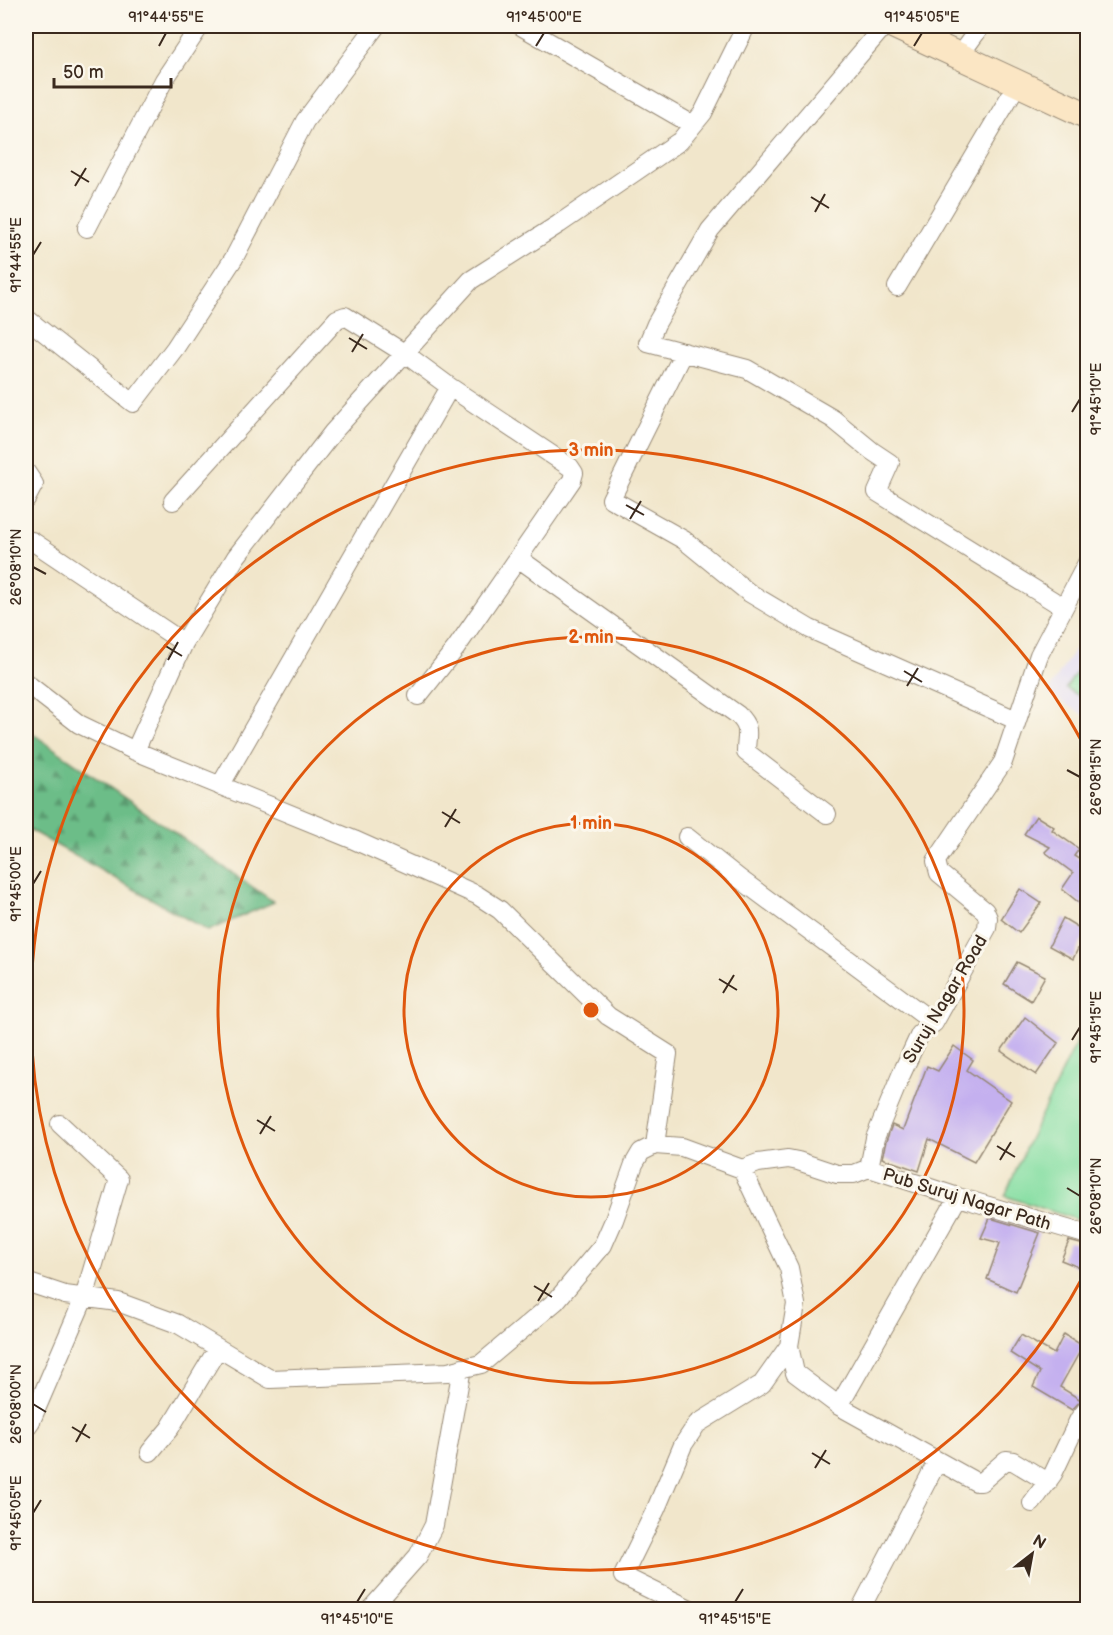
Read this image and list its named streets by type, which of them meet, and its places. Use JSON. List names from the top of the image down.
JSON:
{
  "streets": {
    "street": ["Suruj Nagar Road", "Pub Suruj Nagar Path"]
  },
  "crossings": [
    ["Suruj Nagar Road", "Pub Suruj Nagar Path"]
  ],
  "scale_bar": "50 m",
  "north": "top right",
  "coordinates": [
    "91°44'55\"E",
    "91°45'00\"E",
    "91°45'05\"E",
    "91°45'10\"E",
    "26°08'10\"N",
    "26°08'15\"N",
    "91°45'15\"E",
    "26°08'00\"N"
  ],
  "rings": ["3 min", "2 min", "1 min"]
}
